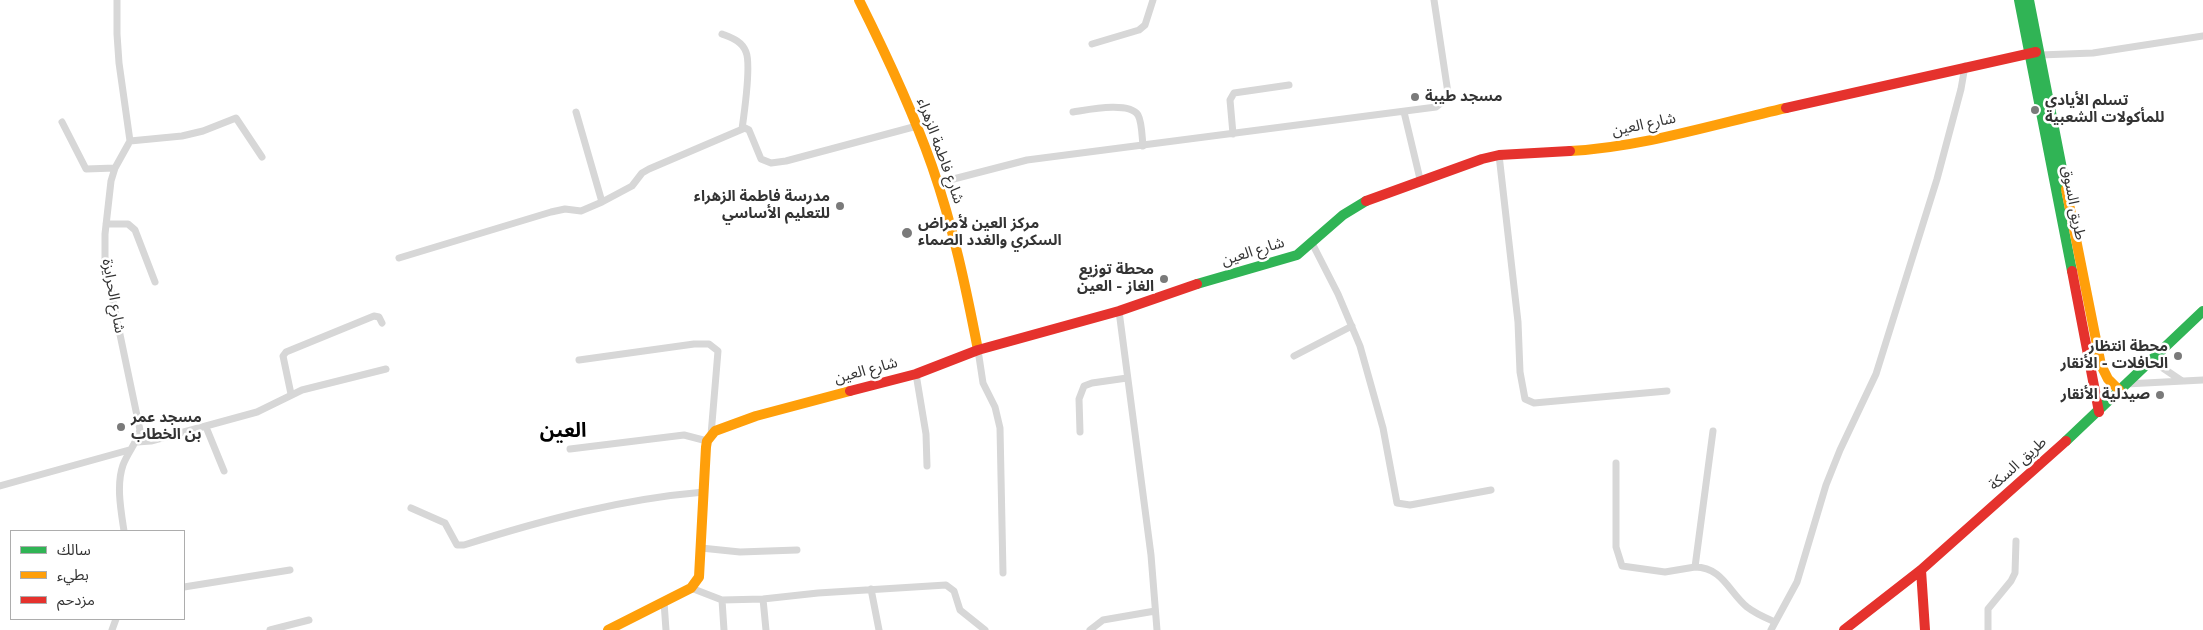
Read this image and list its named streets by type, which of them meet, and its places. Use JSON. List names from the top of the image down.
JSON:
{
  "streets": {
    "street": [
      "شارع العين",
      "شارع فاطمة الزهراء",
      "طريق السوق",
      "شارع الحرايزة",
      "طريق السكة"
    ]
  },
  "crossings": [
    ["شارع العين", "شارع فاطمة الزهراء"],
    ["شارع العين", "طريق السوق"],
    ["طريق السوق", "طريق السكة"]
  ],
  "districts": ["العين"],
  "places": [
    "مسجد طيبة",
    "تسلم الأيادي للمأكولات الشعبية",
    "مدرسة فاطمة الزهراء للتعليم الأساسي",
    "مركز العين لأمراض السكري والغدد الصماء",
    "محطة توزيع الغاز - العين",
    "محطة انتظار الحافلات - الأنقار",
    "صيدلية الأنقار",
    "مسجد عمر بن الخطاب"
  ],
  "legend": ["سالك", "بطيء", "مزدحم"]
}
